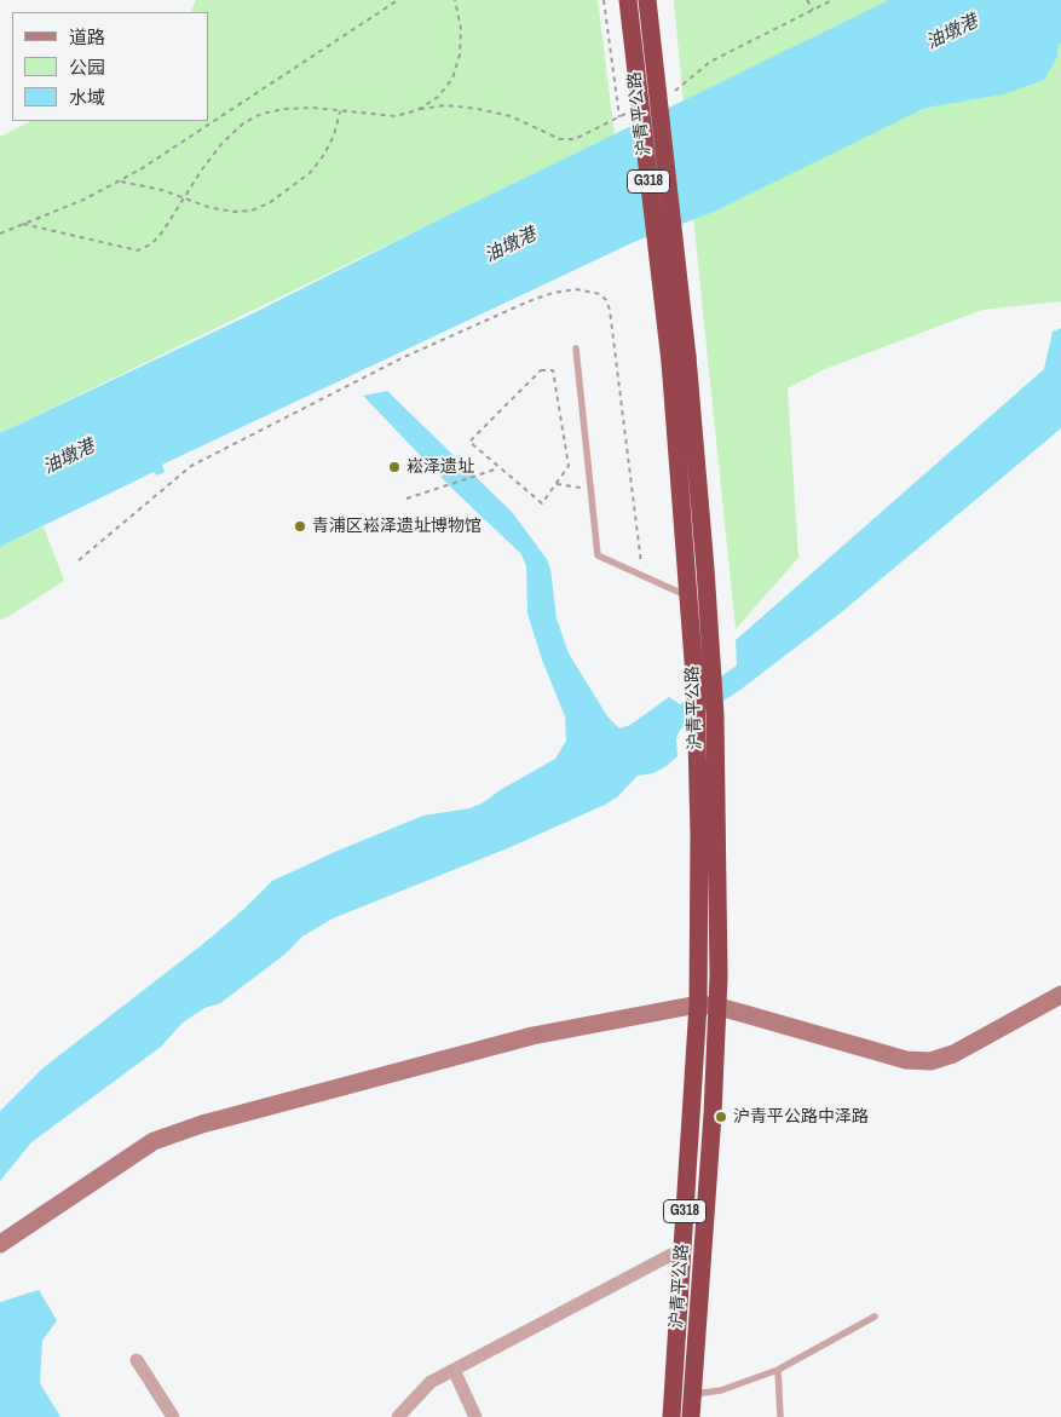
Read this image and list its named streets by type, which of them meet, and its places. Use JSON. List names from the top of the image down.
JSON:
{
  "streets": {
    "highway": ["沪青平公路", "G318"]
  },
  "water": ["油墩港"],
  "places": ["崧泽遗址", "青浦区崧泽遗址博物馆", "沪青平公路中泽路"],
  "legend": ["道路", "公园", "水域"]
}
